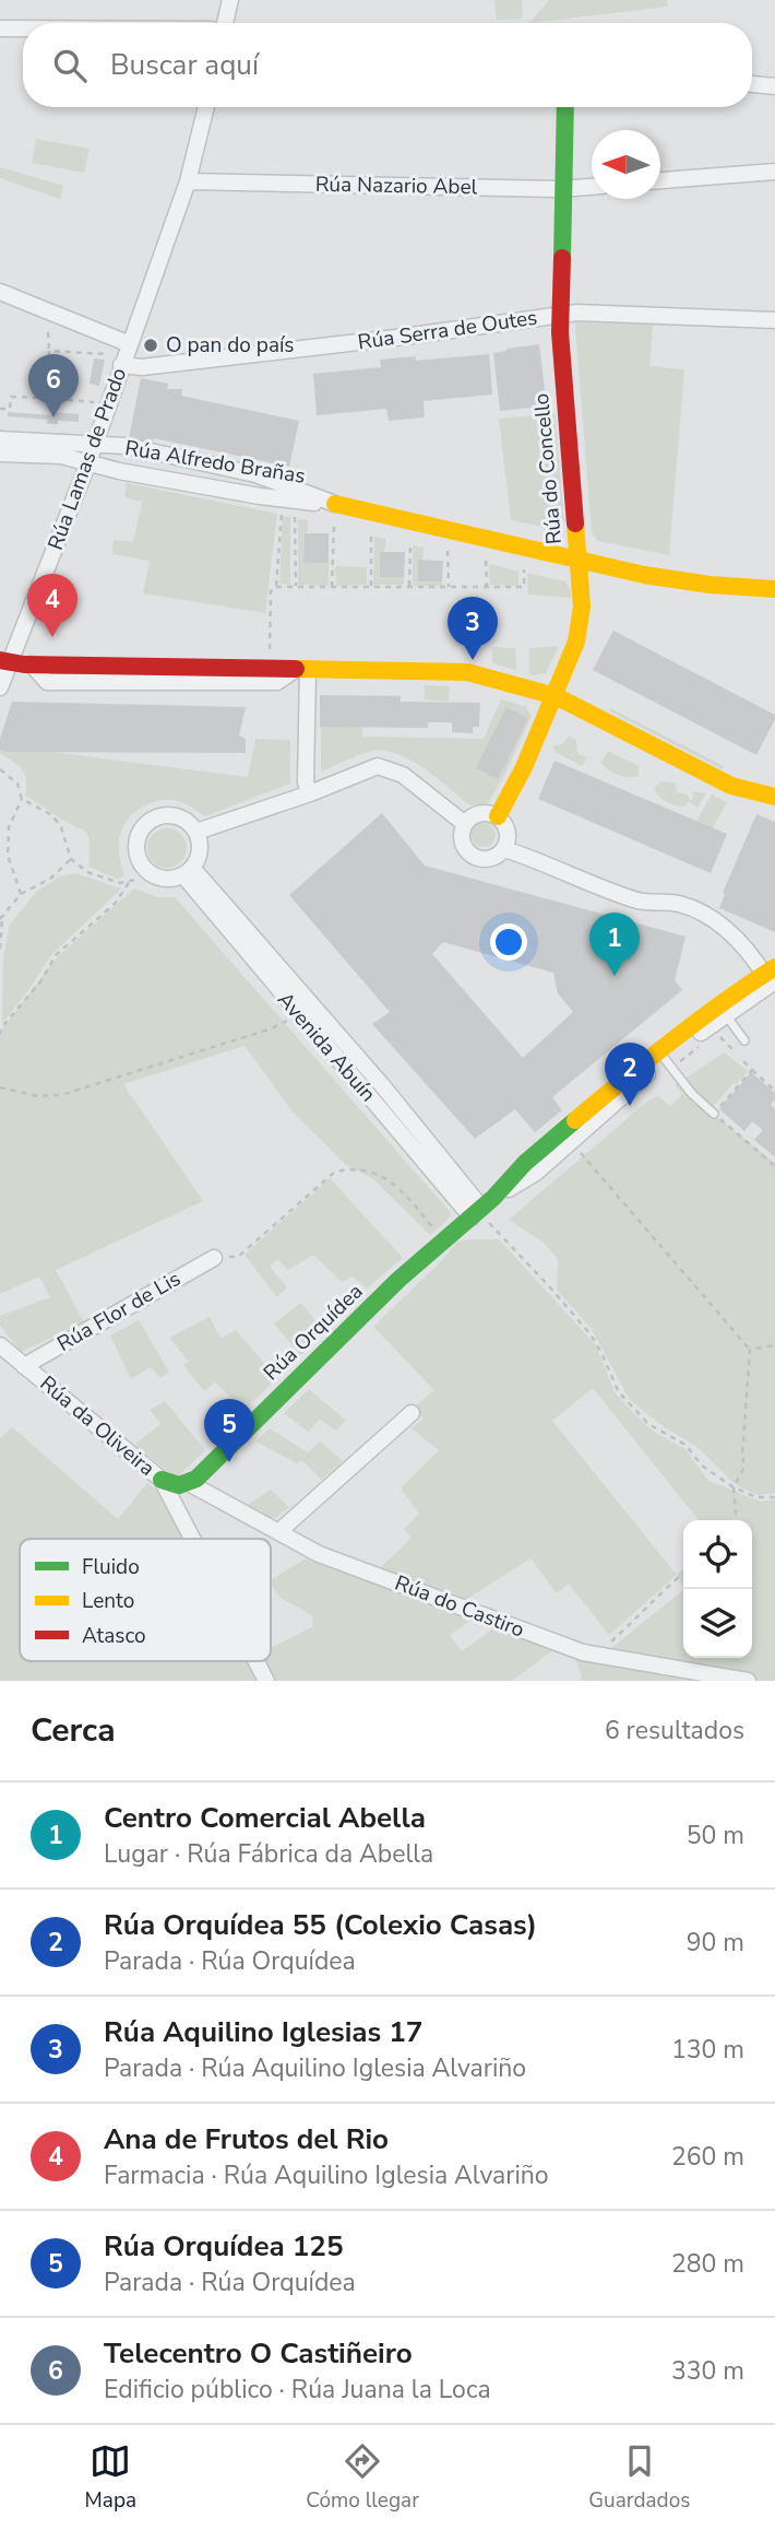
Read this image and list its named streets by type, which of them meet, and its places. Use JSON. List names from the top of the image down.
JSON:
{
  "streets": {
    "street": [
      "Rúa Nazario Abel",
      "Rúa Serra de Outes",
      "Rúa Lamas de Prado",
      "Rúa Alfredo Brañas",
      "Rúa do Concello",
      "Avenida Abuín",
      "Rúa Flor de Lis",
      "Rúa Orquídea",
      "Rúa da Oliveira",
      "Rúa do Castiro"
    ]
  },
  "crossings": [
    ["Rúa Nazario Abel", "Rúa Lamas de Prado"],
    ["Rúa Nazario Abel", "Rúa do Concello"],
    ["Rúa Serra de Outes", "Rúa Lamas de Prado"],
    ["Rúa Serra de Outes", "Rúa do Concello"],
    ["Rúa Lamas de Prado", "Rúa Alfredo Brañas"],
    ["Rúa Alfredo Brañas", "Rúa do Concello"],
    ["Avenida Abuín", "Rúa Orquídea"],
    ["Rúa Flor de Lis", "Rúa da Oliveira"],
    ["Rúa Orquídea", "Rúa do Castiro"]
  ],
  "places": ["O pan do país"],
  "legend": ["Fluido", "Lento", "Atasco"],
  "north": "left",
  "page": {
    "search": "Buscar aquí",
    "pins": [
      "6",
      "4",
      "3",
      "1",
      "2",
      "5"
    ],
    "heading": ["Cerca", "6 resultados"],
    "list": [
      {
        "mark": "1",
        "name": "Centro Comercial Abella",
        "note": "Lugar · Rúa Fábrica da Abella",
        "value": "50 m"
      },
      {
        "mark": "2",
        "name": "Rúa Orquídea 55 (Colexio Casas)",
        "note": "Parada · Rúa Orquídea",
        "value": "90 m"
      },
      {
        "mark": "3",
        "name": "Rúa Aquilino Iglesias 17",
        "note": "Parada · Rúa Aquilino Iglesia Alvariño",
        "value": "130 m"
      },
      {
        "mark": "4",
        "name": "Ana de Frutos del Rio",
        "note": "Farmacia · Rúa Aquilino Iglesia Alvariño",
        "value": "260 m"
      },
      {
        "mark": "5",
        "name": "Rúa Orquídea 125",
        "note": "Parada · Rúa Orquídea",
        "value": "280 m"
      },
      {
        "mark": "6",
        "name": "Telecentro O Castiñeiro",
        "note": "Edificio público · Rúa Juana la Loca",
        "value": "330 m"
      }
    ],
    "nav": ["Mapa", "Cómo llegar", "Guardados"]
  }
}
